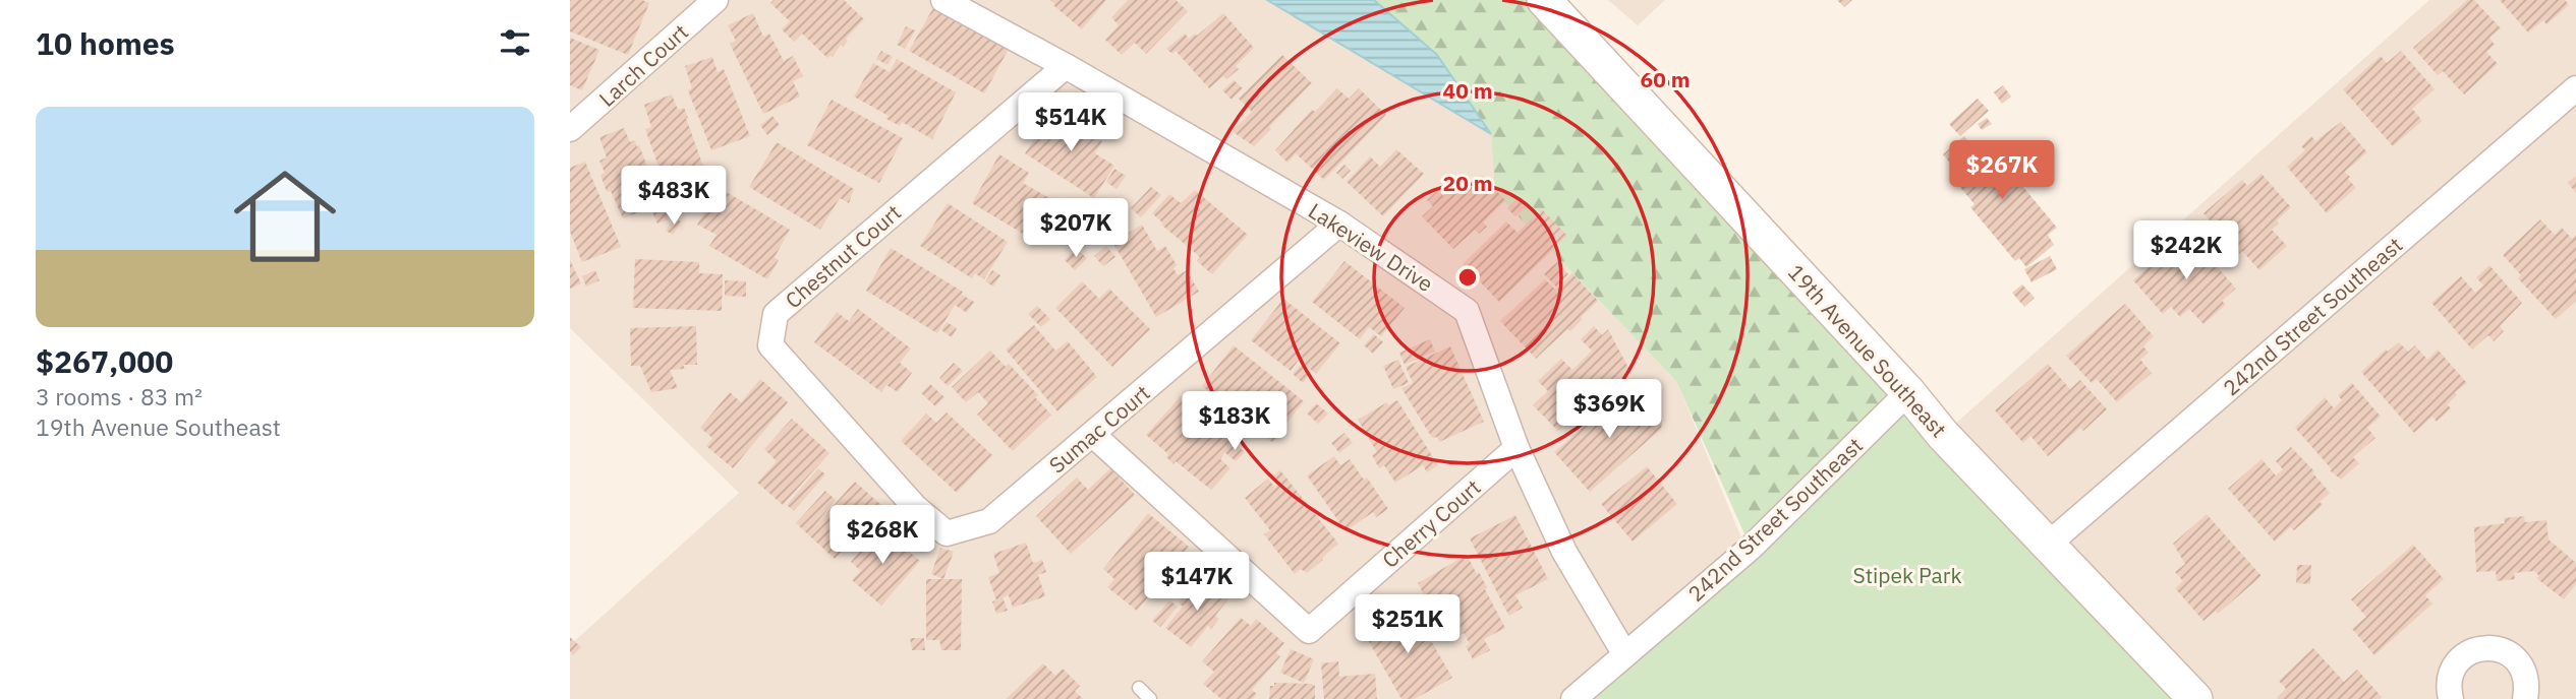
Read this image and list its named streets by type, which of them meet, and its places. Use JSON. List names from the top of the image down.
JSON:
{
  "streets": {
    "street": [
      "Larch Court",
      "Lakeview Drive",
      "Chestnut Court",
      "242nd Street Southeast",
      "19th Avenue Southeast",
      "Sumac Court",
      "Cherry Court"
    ]
  },
  "crossings": [
    ["Lakeview Drive", "Chestnut Court"],
    ["Lakeview Drive", "242nd Street Southeast"],
    ["Lakeview Drive", "Sumac Court"],
    ["Lakeview Drive", "Cherry Court"],
    ["Chestnut Court", "Sumac Court"],
    ["242nd Street Southeast", "19th Avenue Southeast"],
    ["Sumac Court", "Cherry Court"]
  ],
  "parks": ["Stipek Park"],
  "page": {
    "heading": "10 homes",
    "list": [
      {
        "name": "$267,000",
        "note": "3 rooms · 83 m² · 19th Avenue Southeast"
      }
    ],
    "price": [
      "$514K",
      "$267K",
      "$483K",
      "$207K",
      "$242K",
      "$369K",
      "$183K",
      "$268K",
      "$147K",
      "$251K"
    ]
  },
  "rings": ["60 m", "40 m", "20 m"]
}
